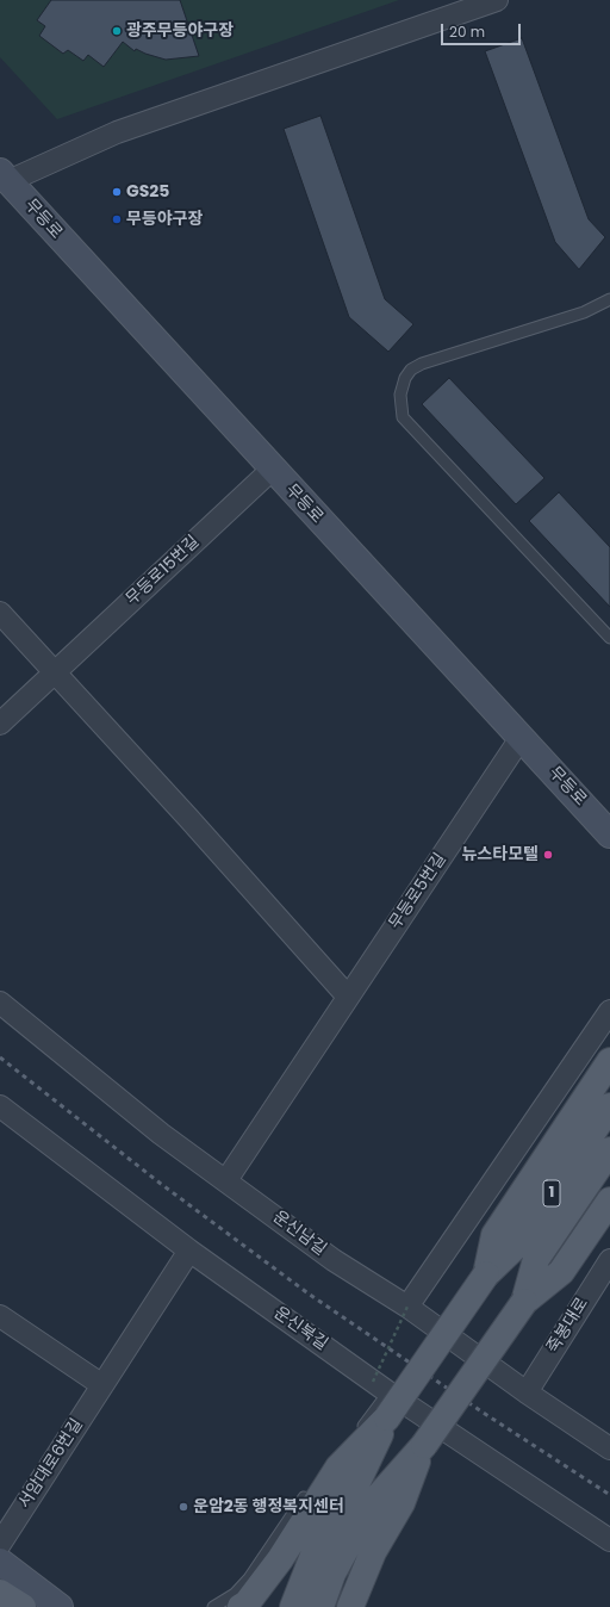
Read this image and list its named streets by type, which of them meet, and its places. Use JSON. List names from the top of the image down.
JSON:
{
  "streets": {
    "main road": ["1"],
    "street": [
      "무등로",
      "무등로15번길",
      "무등로5번길",
      "운신남길",
      "죽봉대로",
      "운신북길",
      "서암대로6번길"
    ]
  },
  "crossings": [
    ["무등로", "무등로15번길"],
    ["무등로", "무등로5번길"],
    ["무등로5번길", "운신남길"],
    ["1", "운신북길"],
    ["운신남길", "죽봉대로"],
    ["운신북길", "서암대로6번길"]
  ],
  "places": [
    "광주무등야구장",
    "GS25",
    "무등야구장",
    "뉴스타모텔",
    "운암2동 행정복지센터"
  ],
  "scale_bar": "20 m"
}
